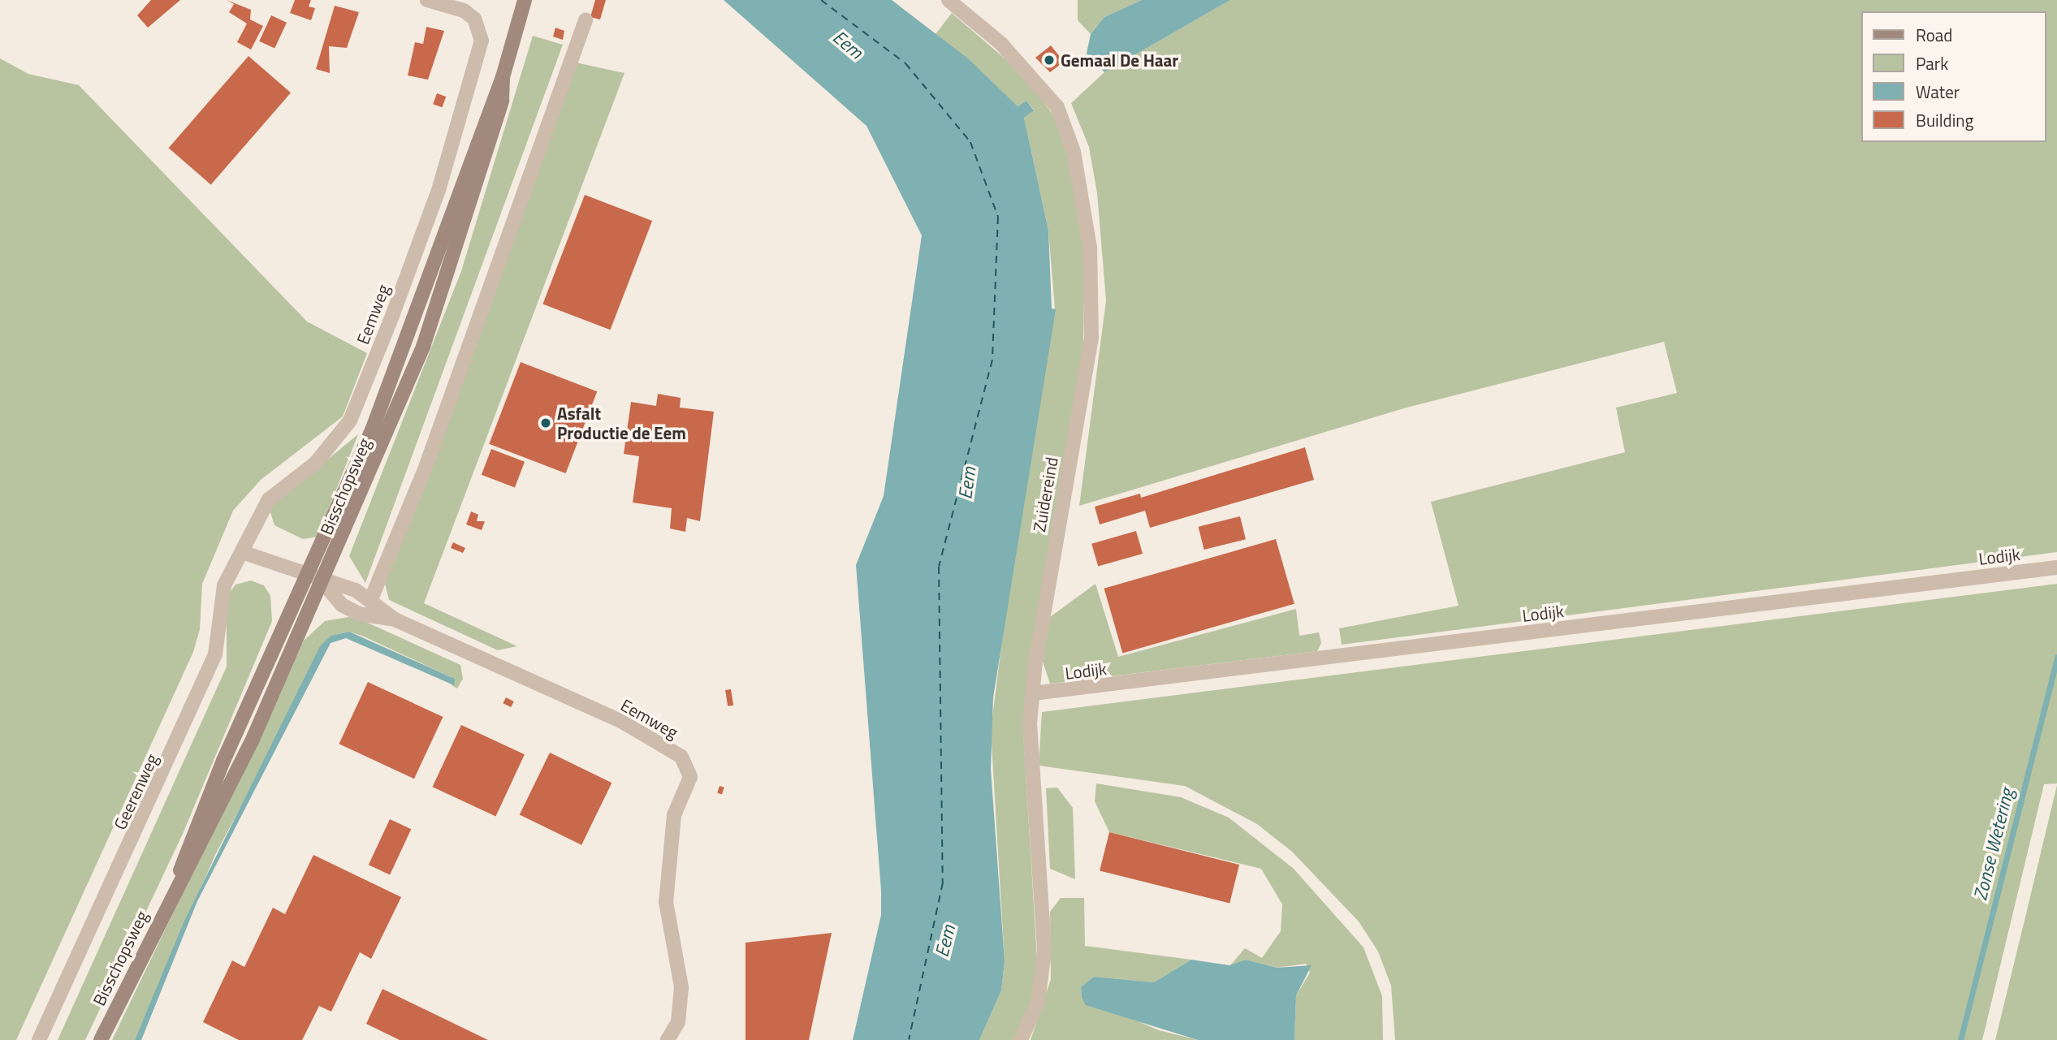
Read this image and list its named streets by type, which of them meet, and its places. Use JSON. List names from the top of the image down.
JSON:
{
  "streets": {
    "main road": ["Bisschopsweg"],
    "street": [
      "Eemweg",
      "Zuidereind",
      "Lodijk",
      "Geerenweg"
    ]
  },
  "crossings": [
    ["Eemweg", "Bisschopsweg"],
    ["Eemweg", "Geerenweg"],
    ["Zuidereind", "Lodijk"]
  ],
  "water": ["Eem", "Zonse Wetering"],
  "places": ["Gemaal De Haar", "Asfalt Productie de Eem"],
  "legend": [
    "Road",
    "Park",
    "Water",
    "Building"
  ]
}
